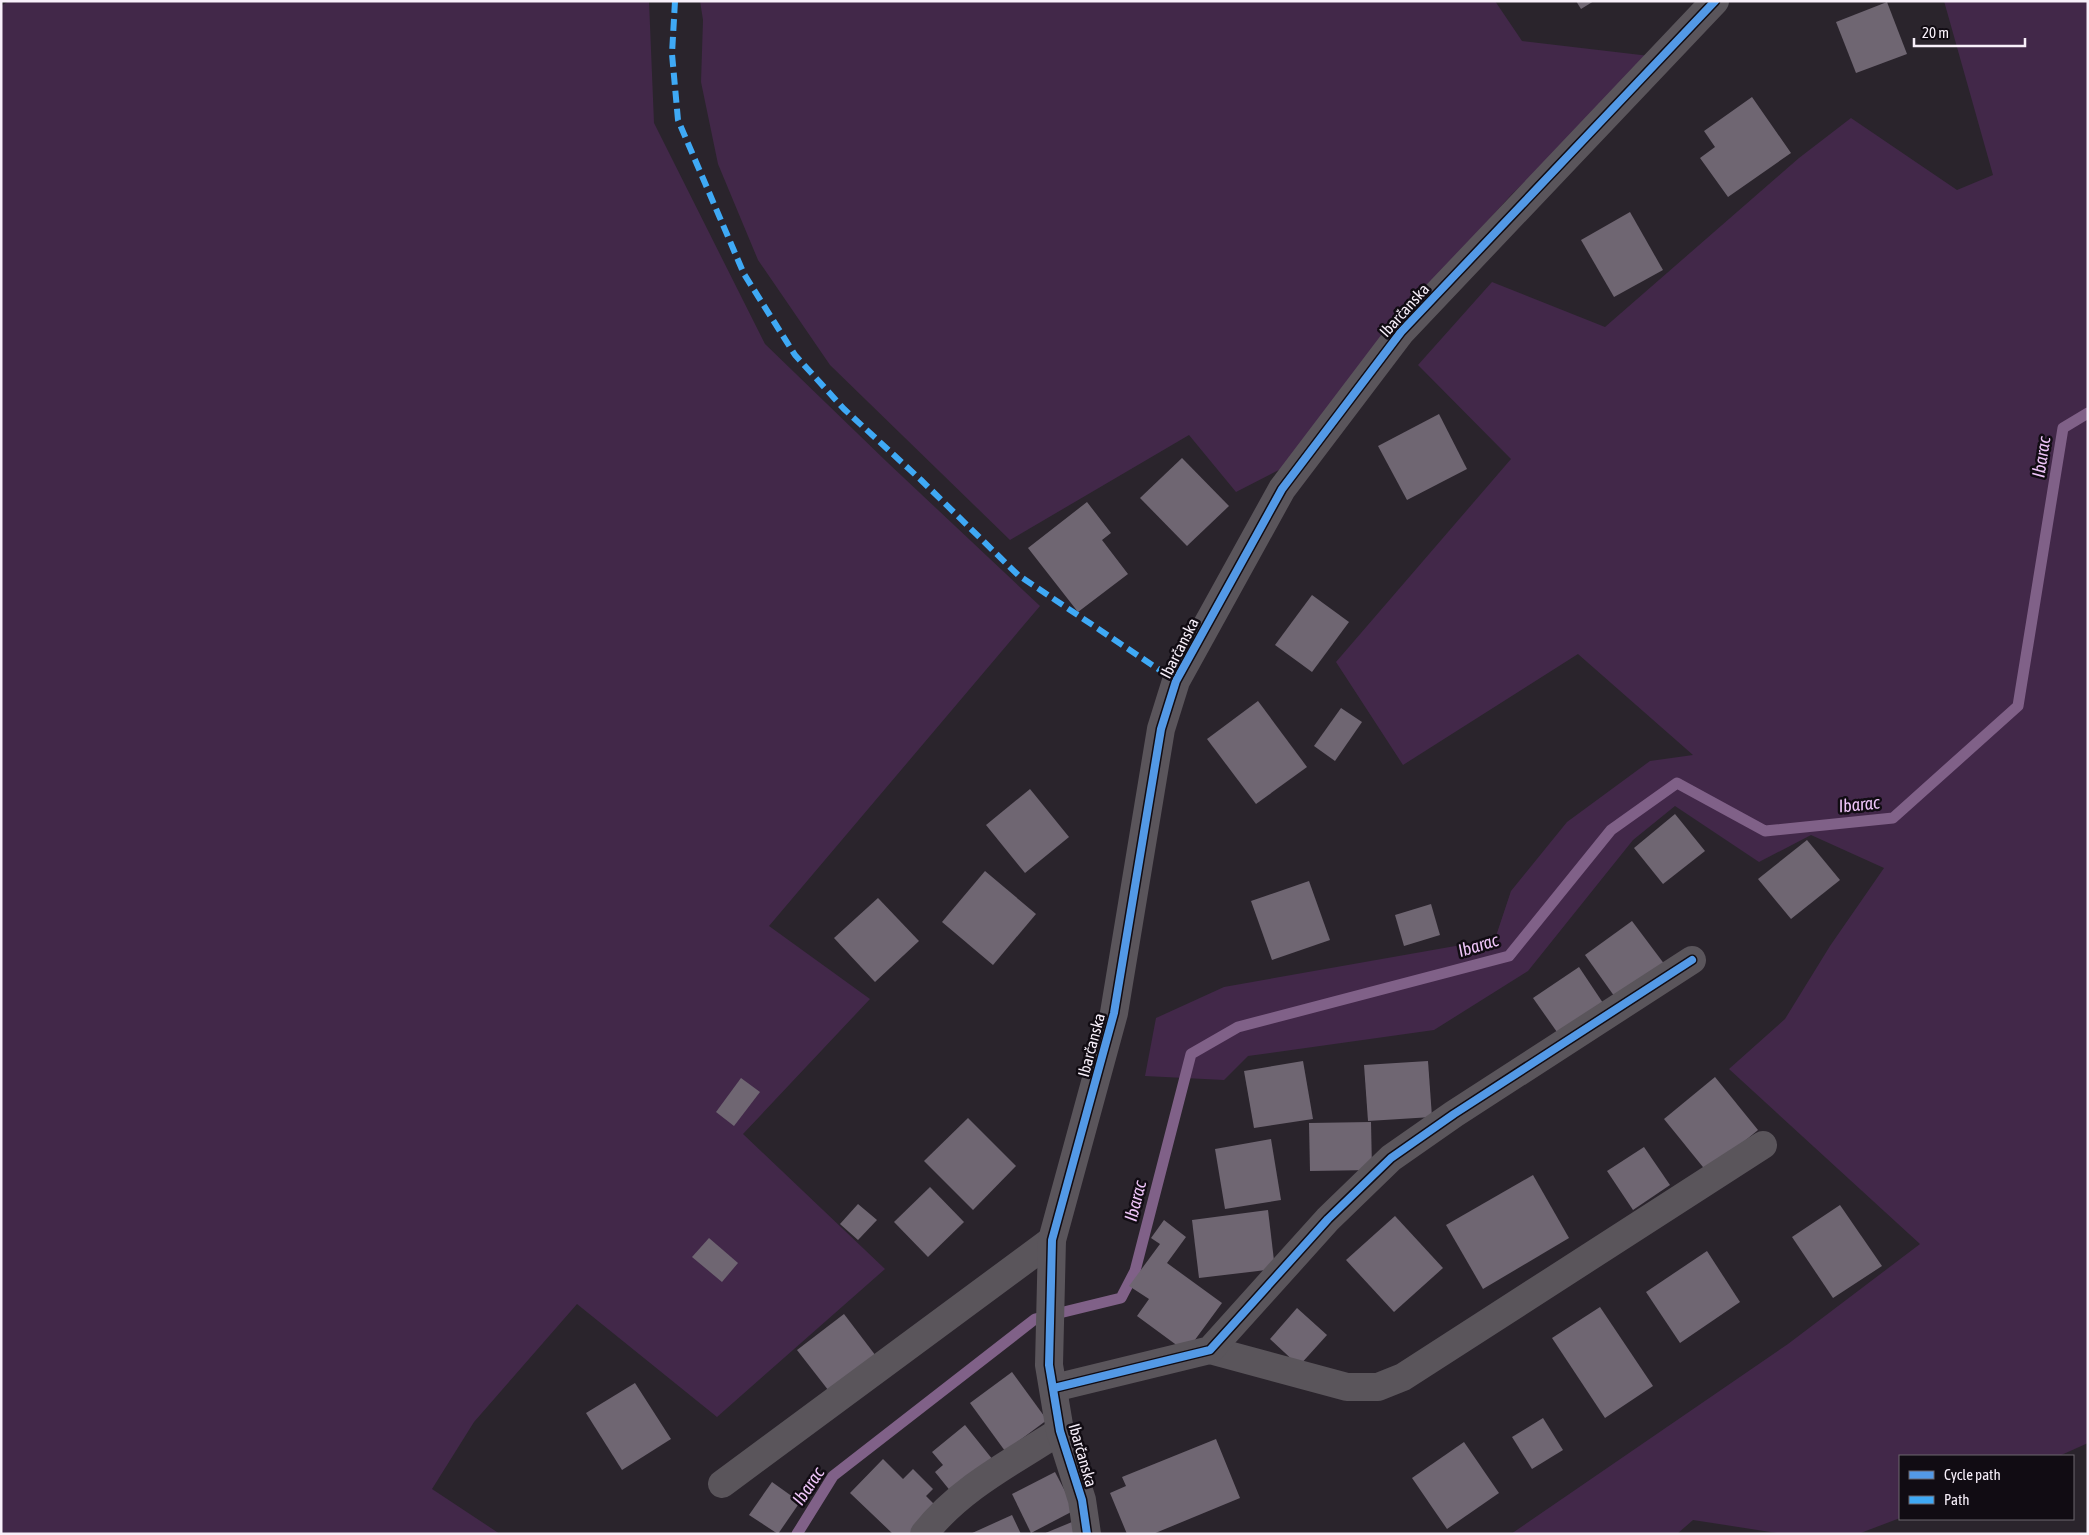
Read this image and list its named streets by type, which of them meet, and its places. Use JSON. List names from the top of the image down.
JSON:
{
  "streets": {
    "street": ["Ibarčanska"]
  },
  "water": ["Ibarac"],
  "legend": ["Cycle path", "Path"],
  "scale_bar": "20 m"
}
